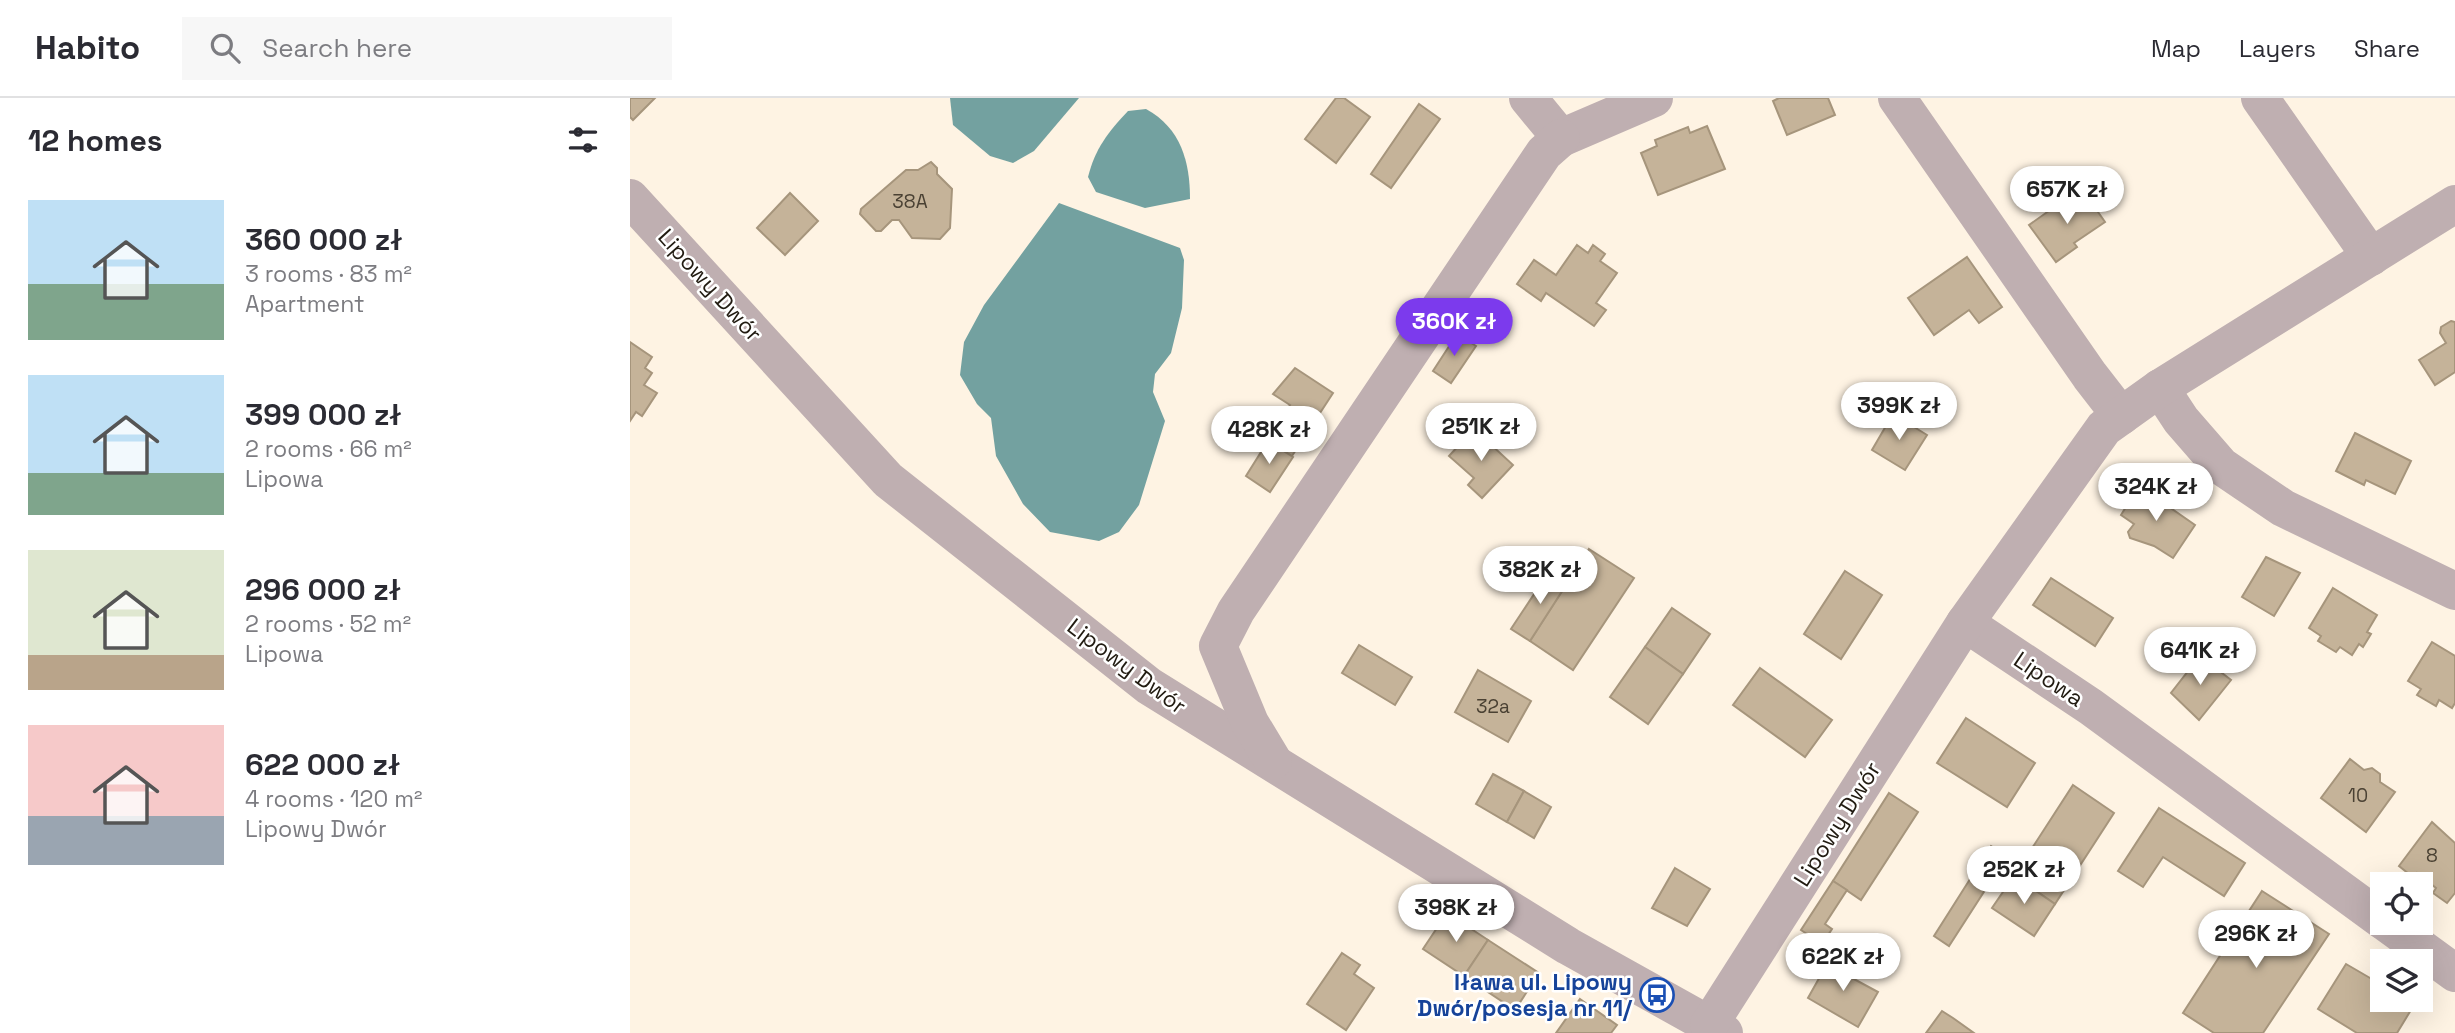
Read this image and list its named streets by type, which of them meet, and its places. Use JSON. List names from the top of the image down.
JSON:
{
  "streets": {
    "street": ["Lipowy Dwór", "Lipowa"]
  },
  "crossings": [
    ["Lipowy Dwór", "Lipowa"]
  ],
  "places": {
    "bus stop": ["Iława ul. Lipowy Dwór/posesja nr 11/"]
  },
  "house_numbers": [
    "38A",
    "32a",
    "10",
    "8"
  ],
  "page": {
    "header": "Habito",
    "search": "Search here",
    "nav": ["Map", "Layers", "Share"],
    "heading": "12 homes",
    "price": [
      "657K zł",
      "360K zł",
      "399K zł",
      "251K zł",
      "428K zł",
      "324K zł",
      "382K zł",
      "641K zł",
      "252K zł",
      "398K zł",
      "296K zł",
      "622K zł"
    ],
    "list": [
      {
        "name": "360 000 zł",
        "note": "3 rooms · 83 m² · Apartment"
      },
      {
        "name": "399 000 zł",
        "note": "2 rooms · 66 m² · Lipowa"
      },
      {
        "name": "296 000 zł",
        "note": "2 rooms · 52 m² · Lipowa"
      },
      {
        "name": "622 000 zł",
        "note": "4 rooms · 120 m² · Lipowy Dwór"
      }
    ]
  }
}
